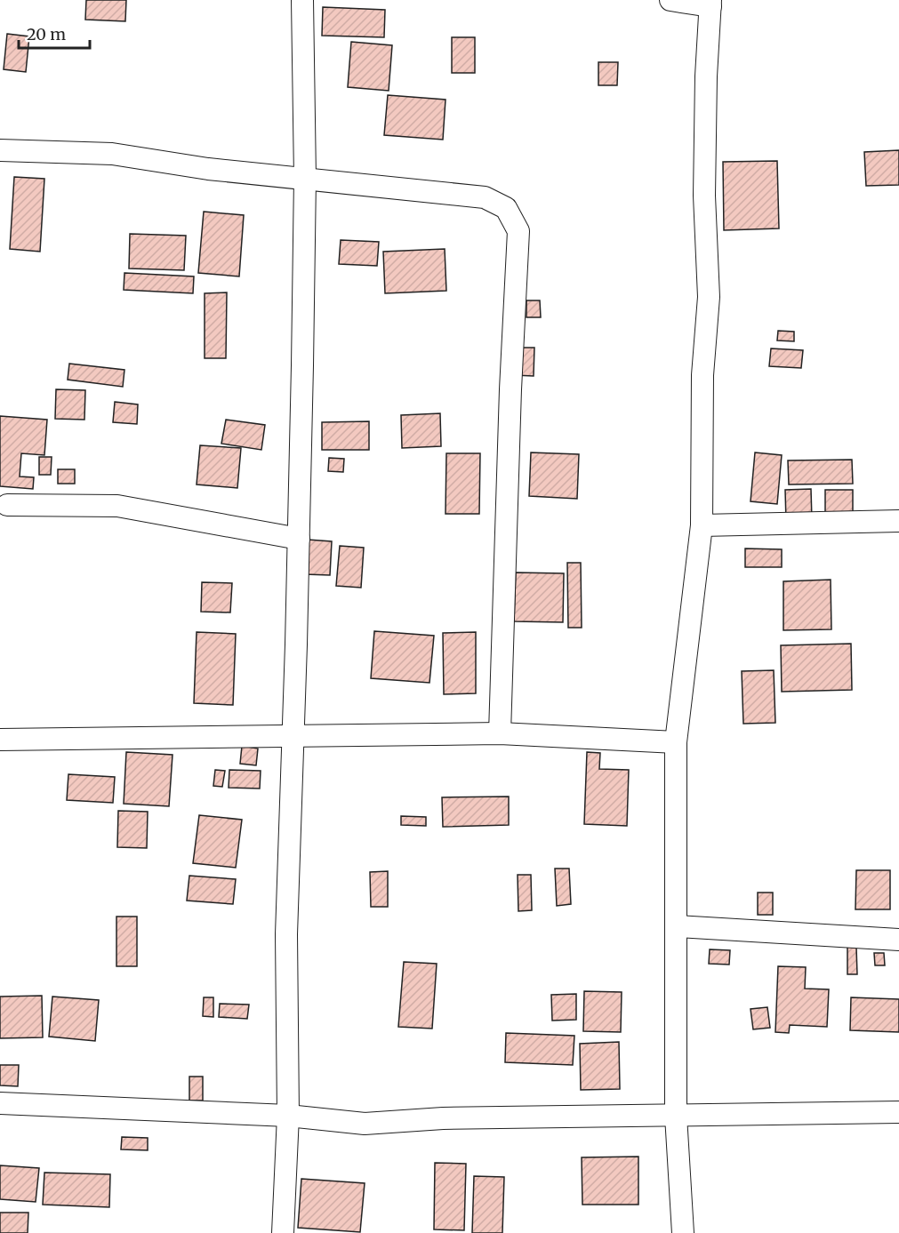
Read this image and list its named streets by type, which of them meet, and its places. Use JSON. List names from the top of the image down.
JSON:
{
  "scale_bar": "20 m"
}
